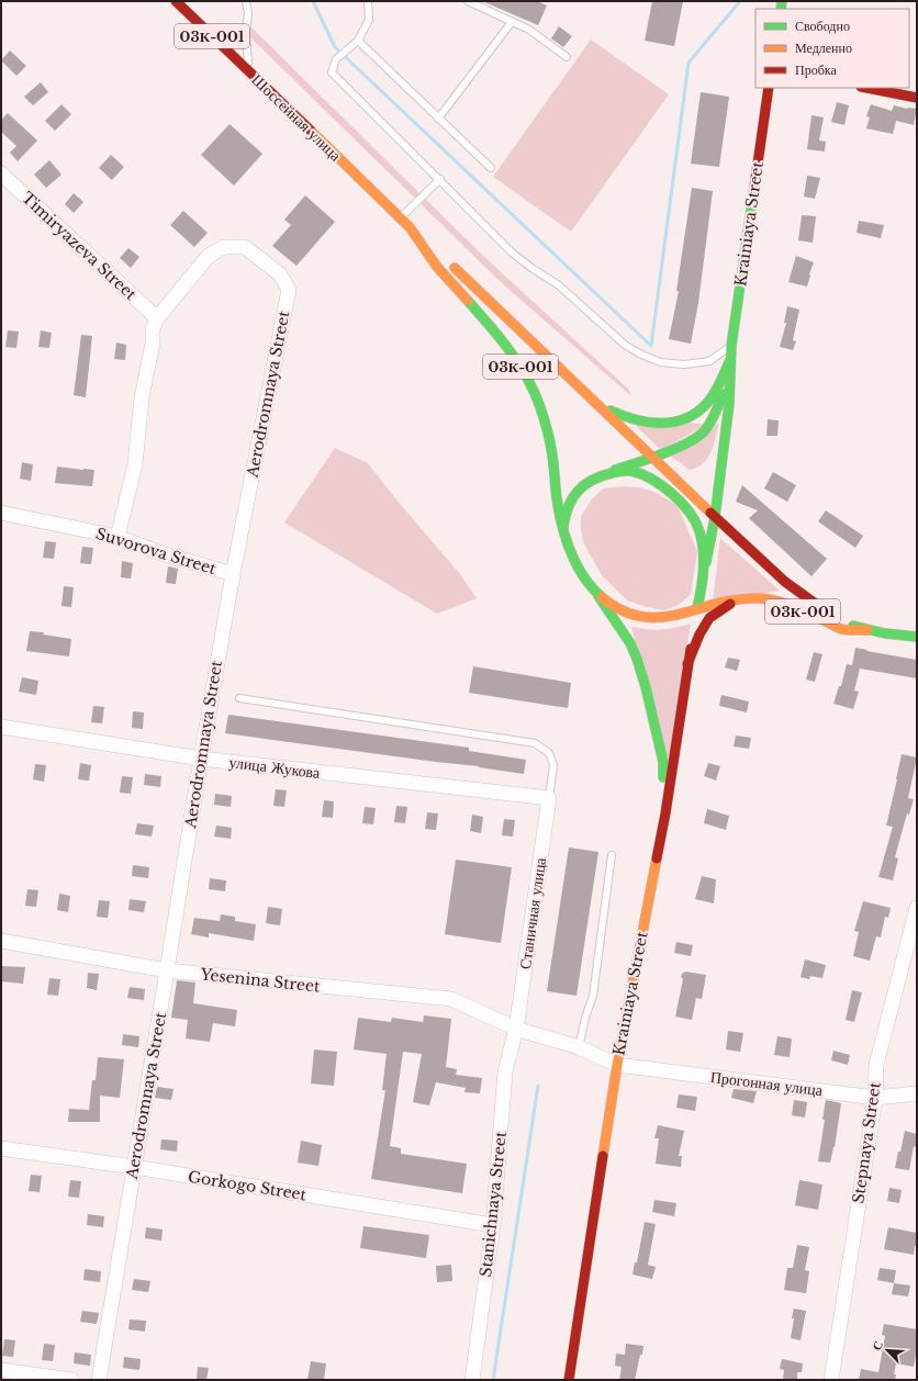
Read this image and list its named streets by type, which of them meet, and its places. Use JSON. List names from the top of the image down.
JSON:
{
  "streets": {
    "main road": ["03К-001", "Шоссейная улица", "Krainiaya Street"],
    "street": [
      "Timiryazeva Street",
      "Aerodromnaya Street",
      "Suvorova Street",
      "улица Жукова",
      "Станичная улица",
      "Yesenina Street",
      "Прогонная улица",
      "Stepnaya Street",
      "Gorkogo Street",
      "Stanichnaya Street"
    ]
  },
  "crossings": [
    ["03К-001", "Шоссейная улица"],
    ["03К-001", "Krainiaya Street"],
    ["Krainiaya Street", "Прогонная улица"],
    ["Timiryazeva Street", "Aerodromnaya Street"],
    ["Aerodromnaya Street", "Suvorova Street"],
    ["Aerodromnaya Street", "улица Жукова"],
    ["Aerodromnaya Street", "Yesenina Street"],
    ["Aerodromnaya Street", "Gorkogo Street"],
    ["улица Жукова", "Станичная улица"],
    ["Станичная улица", "Yesenina Street"],
    ["Станичная улица", "Stanichnaya Street"],
    ["Yesenina Street", "Прогонная улица"],
    ["Yesenina Street", "Stanichnaya Street"],
    ["Прогонная улица", "Stepnaya Street"],
    ["Gorkogo Street", "Stanichnaya Street"]
  ],
  "legend": ["Свободно", "Медленно", "Пробка"],
  "north": "top left"
}
